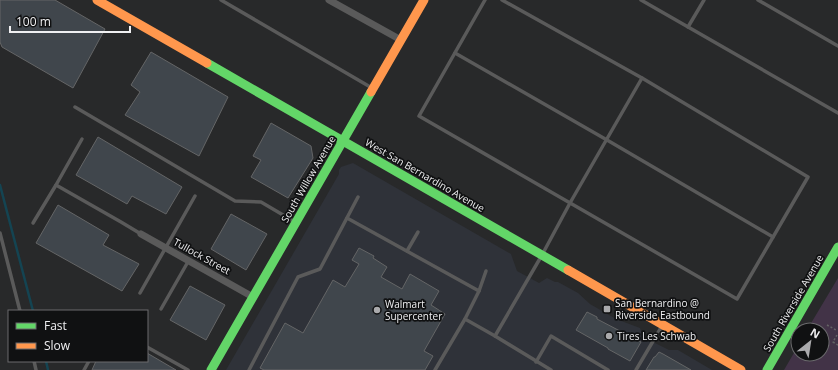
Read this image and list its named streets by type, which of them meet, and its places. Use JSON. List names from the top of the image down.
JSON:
{
  "streets": {
    "main road": ["West San Bernardino Avenue", "South Willow Avenue", "South Riverside Avenue"],
    "street": ["Tullock Street"]
  },
  "crossings": [
    ["West San Bernardino Avenue", "South Willow Avenue"],
    ["South Willow Avenue", "Tullock Street"]
  ],
  "places": {
    "transit": ["San Bernardino @ Riverside Eastbound"],
    "other": ["Walmart Supercenter", "Tires Les Schwab"]
  },
  "legend": ["Fast", "Slow"],
  "scale_bar": "100 m",
  "north": "top right"
}
